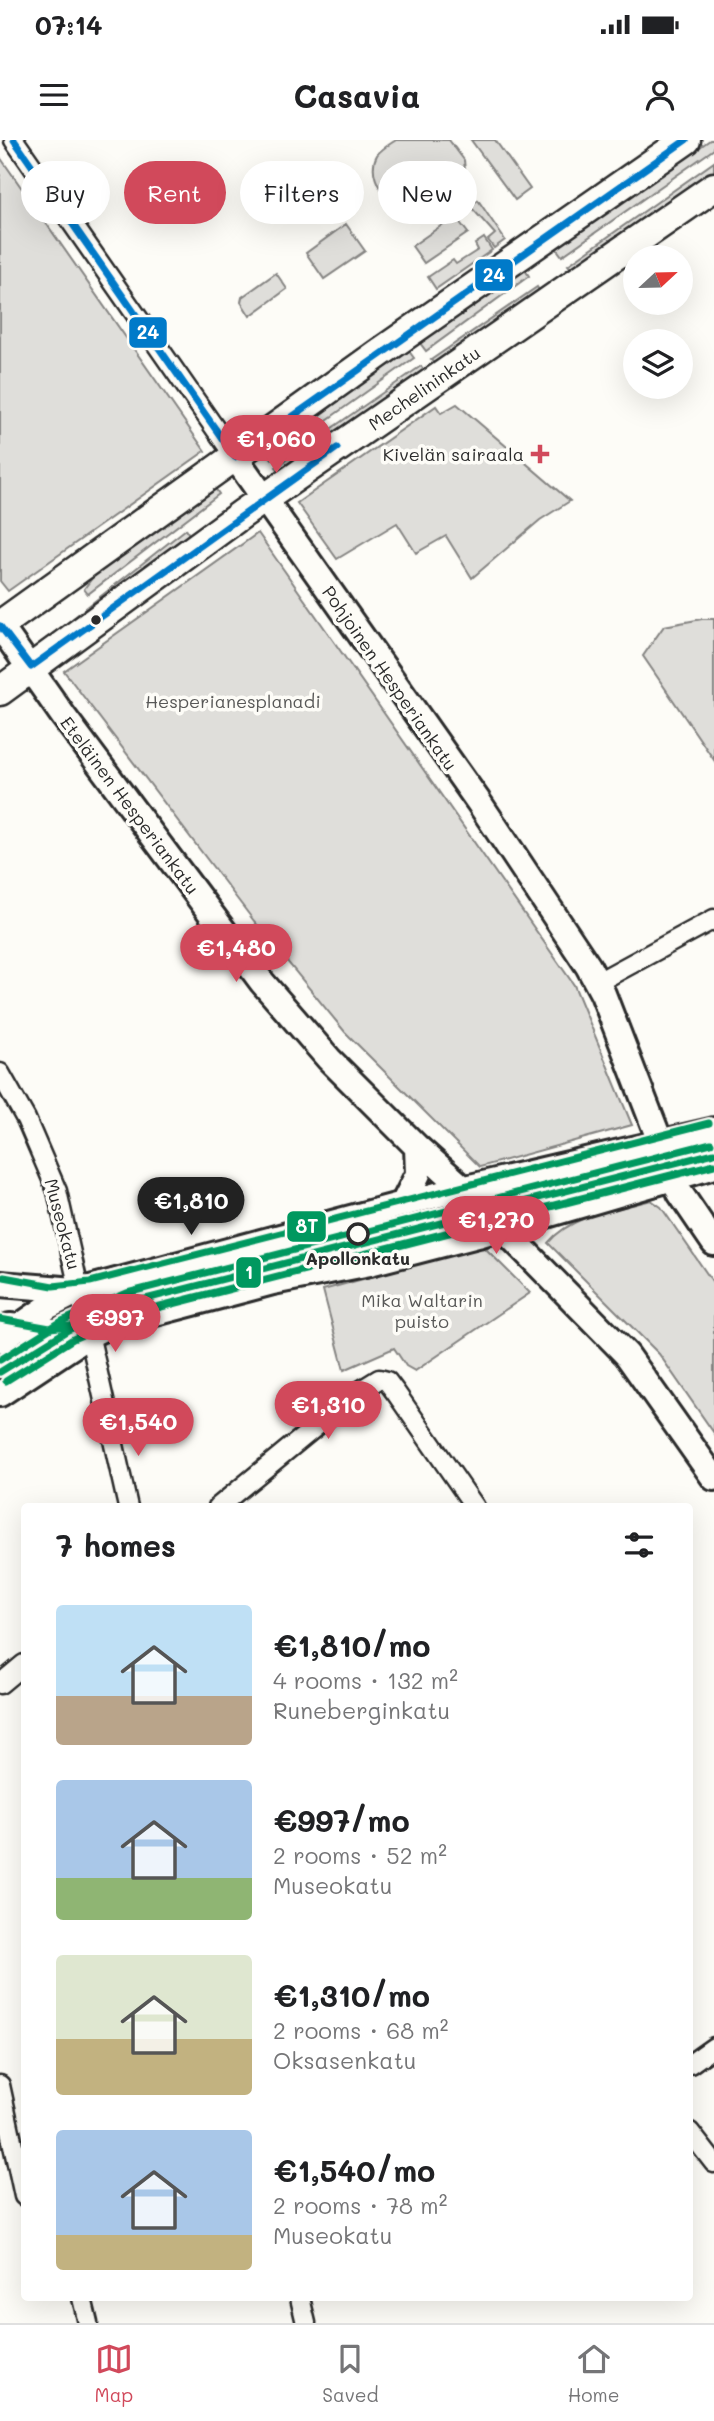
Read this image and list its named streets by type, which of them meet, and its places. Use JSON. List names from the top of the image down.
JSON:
{
  "streets": {
    "main road": ["Mechelininkatu"],
    "street": ["Pohjoinen Hesperiankatu", "Eteläinen Hesperiankatu", "Museokatu"]
  },
  "crossings": [
    ["Mechelininkatu", "Pohjoinen Hesperiankatu"],
    ["Mechelininkatu", "Eteläinen Hesperiankatu"]
  ],
  "parks": ["Hesperianesplanadi", "Mika Waltarin puisto"],
  "places": {
    "health": ["Kivelän sairaala"],
    "other": ["Apollonkatu"]
  },
  "lines": [
    "transit line 24",
    "transit line 8T",
    "transit line 1",
    "tram line 2"
  ],
  "north": "right",
  "page": {
    "status": "07:14",
    "header": "Casavia",
    "chip": [
      "Buy",
      "Rent",
      "Filters",
      "New"
    ],
    "price": [
      "€1,060",
      "€1,480",
      "€1,810",
      "€1,270",
      "€997",
      "€1,310",
      "€1,540"
    ],
    "heading": "7 homes",
    "list": [
      {
        "name": "€1,810/mo",
        "note": "4 rooms · 132 m² · Runeberginkatu"
      },
      {
        "name": "€997/mo",
        "note": "2 rooms · 52 m² · Museokatu"
      },
      {
        "name": "€1,310/mo",
        "note": "2 rooms · 68 m² · Oksasenkatu"
      },
      {
        "name": "€1,540/mo",
        "note": "2 rooms · 78 m² · Museokatu"
      }
    ],
    "tabs": ["Map", "Saved", "Home"]
  }
}
